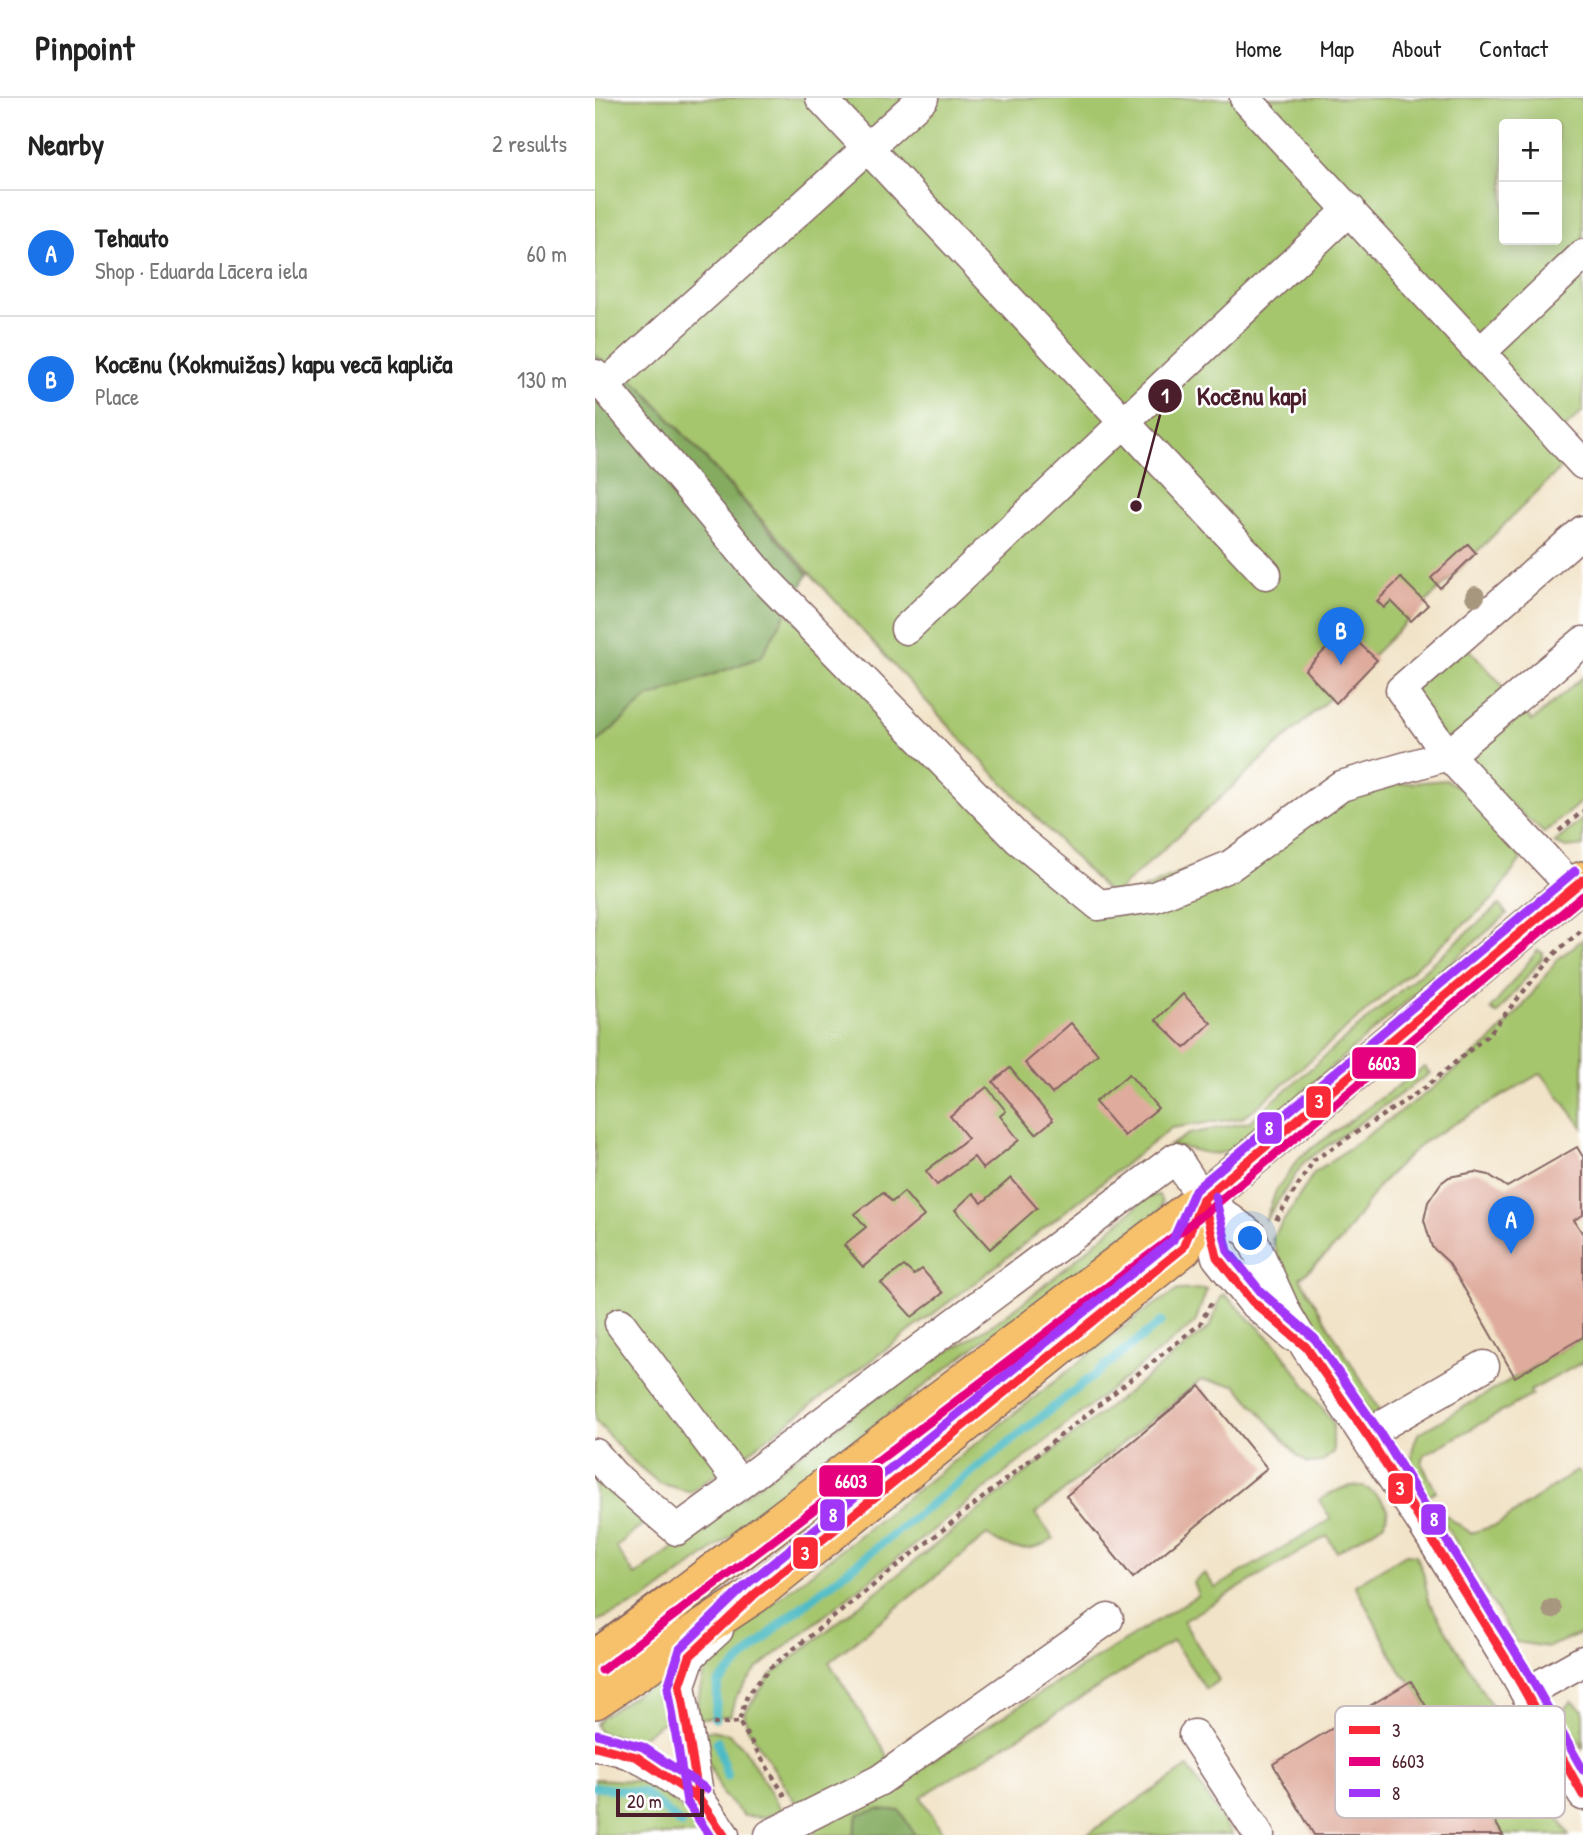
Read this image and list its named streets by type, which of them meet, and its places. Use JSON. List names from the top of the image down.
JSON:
{
  "places": ["Kocēnu kapi"],
  "lines": ["transit line 8", "transit line 3", "transit line 6603"],
  "legend": ["3", "6603", "8"],
  "scale_bar": "20 m",
  "page": {
    "header": "Pinpoint",
    "nav": [
      "Home",
      "Map",
      "About",
      "Contact"
    ],
    "heading": ["Nearby", "2 results"],
    "map_buttons": ["+", "−"],
    "list": [
      {
        "mark": "A",
        "name": "Tehauto",
        "note": "Shop · Eduarda Lācera iela",
        "value": "60 m"
      },
      {
        "mark": "B",
        "name": "Kocēnu (Kokmuižas) kapu vecā kapliča",
        "note": "Place",
        "value": "130 m"
      }
    ],
    "pins": ["B", "A"],
    "scale": "20 m"
  }
}
